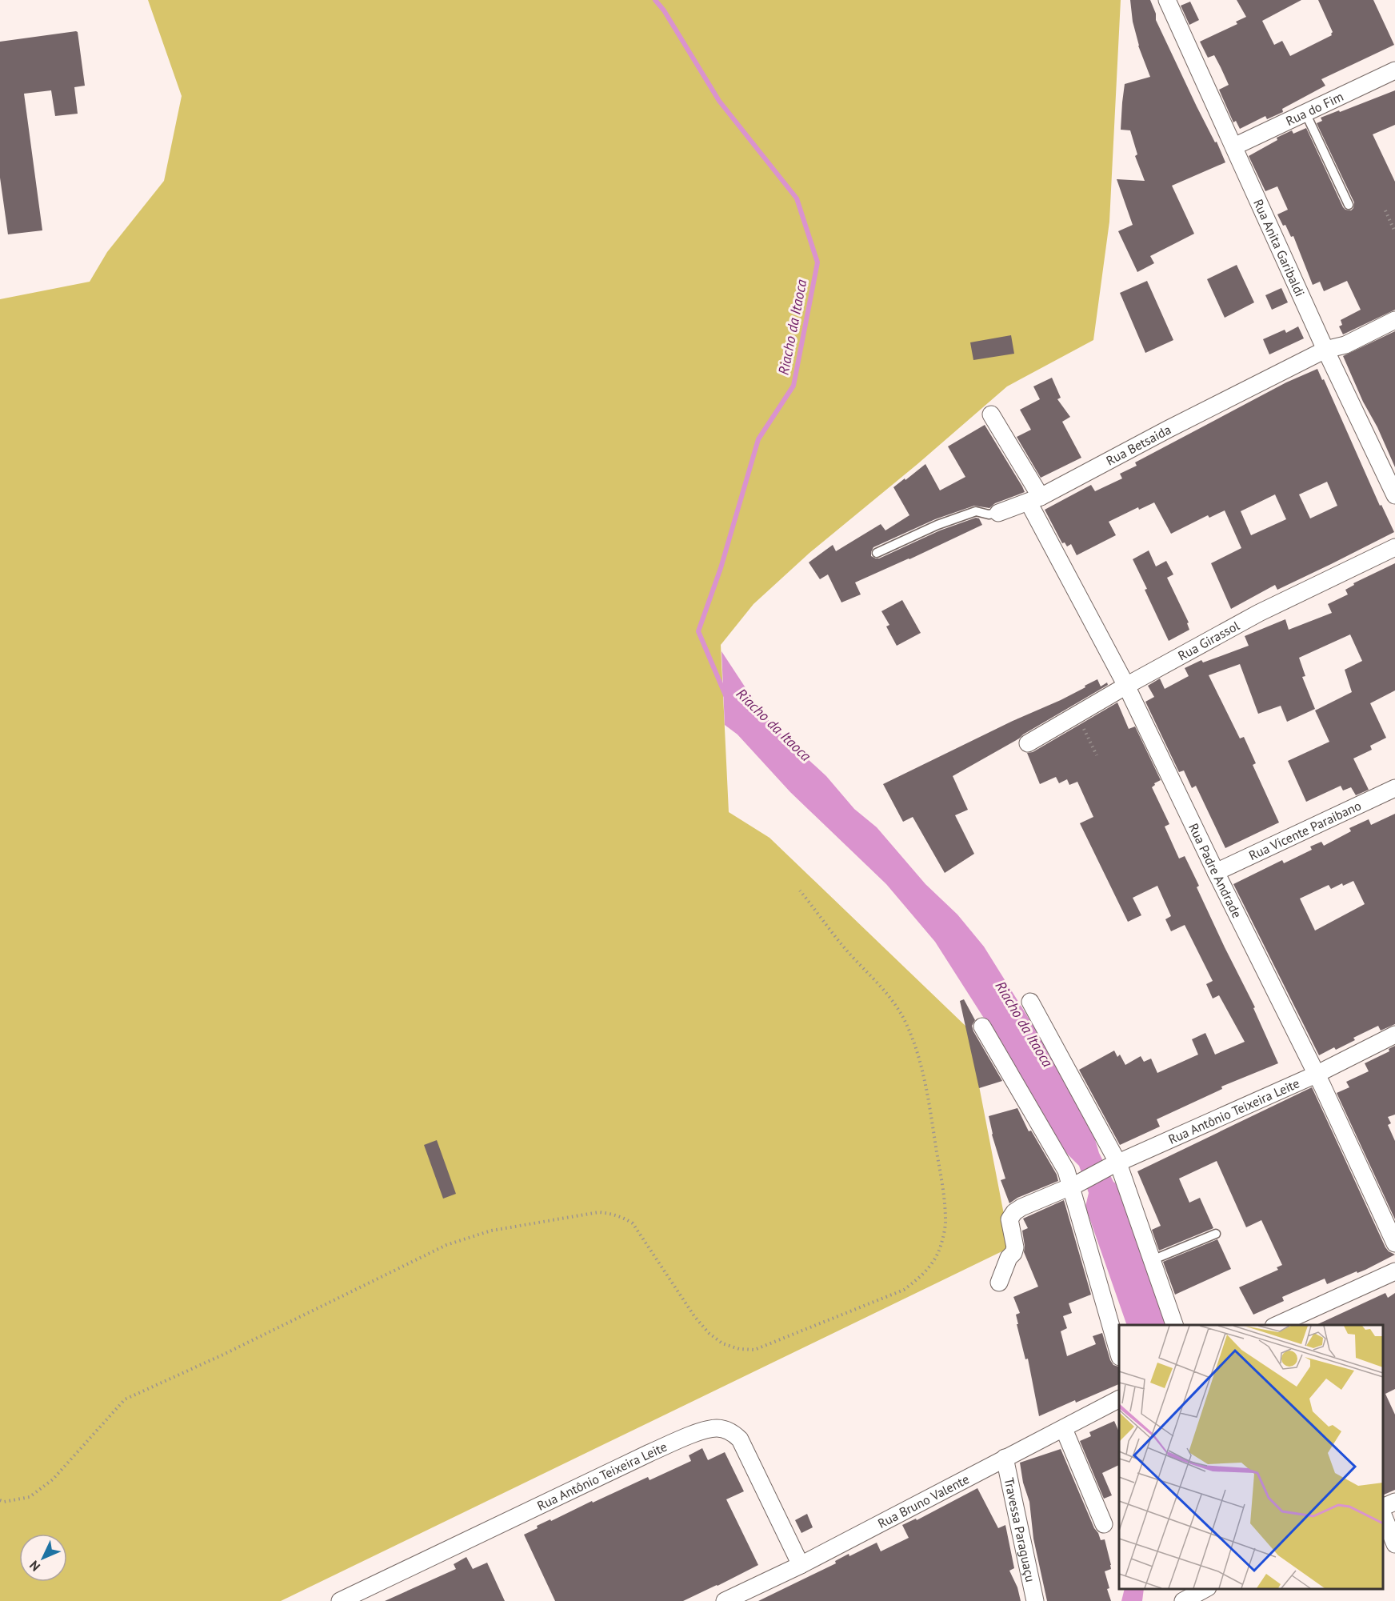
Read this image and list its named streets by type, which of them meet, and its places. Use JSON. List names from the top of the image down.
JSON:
{
  "streets": {
    "street": [
      "Rua do Fim",
      "Rua Anita Garibaldi",
      "Rua Betsaida",
      "Rua Girassol",
      "Rua Vicente Paraibano",
      "Rua Padre Andrade",
      "Rua Antônio Teixeira Leite",
      "Rua Bruno Valente",
      "Travessa Paraguaçu"
    ]
  },
  "crossings": [
    ["Rua do Fim", "Rua Anita Garibaldi"],
    ["Rua Anita Garibaldi", "Rua Betsaida"],
    ["Rua Betsaida", "Rua Padre Andrade"],
    ["Rua Girassol", "Rua Padre Andrade"],
    ["Rua Vicente Paraibano", "Rua Padre Andrade"],
    ["Rua Padre Andrade", "Rua Antônio Teixeira Leite"],
    ["Rua Antônio Teixeira Leite", "Rua Bruno Valente"],
    ["Rua Bruno Valente", "Travessa Paraguaçu"]
  ],
  "water": ["Riacho da Itaoca"],
  "north": "bottom left"
}
